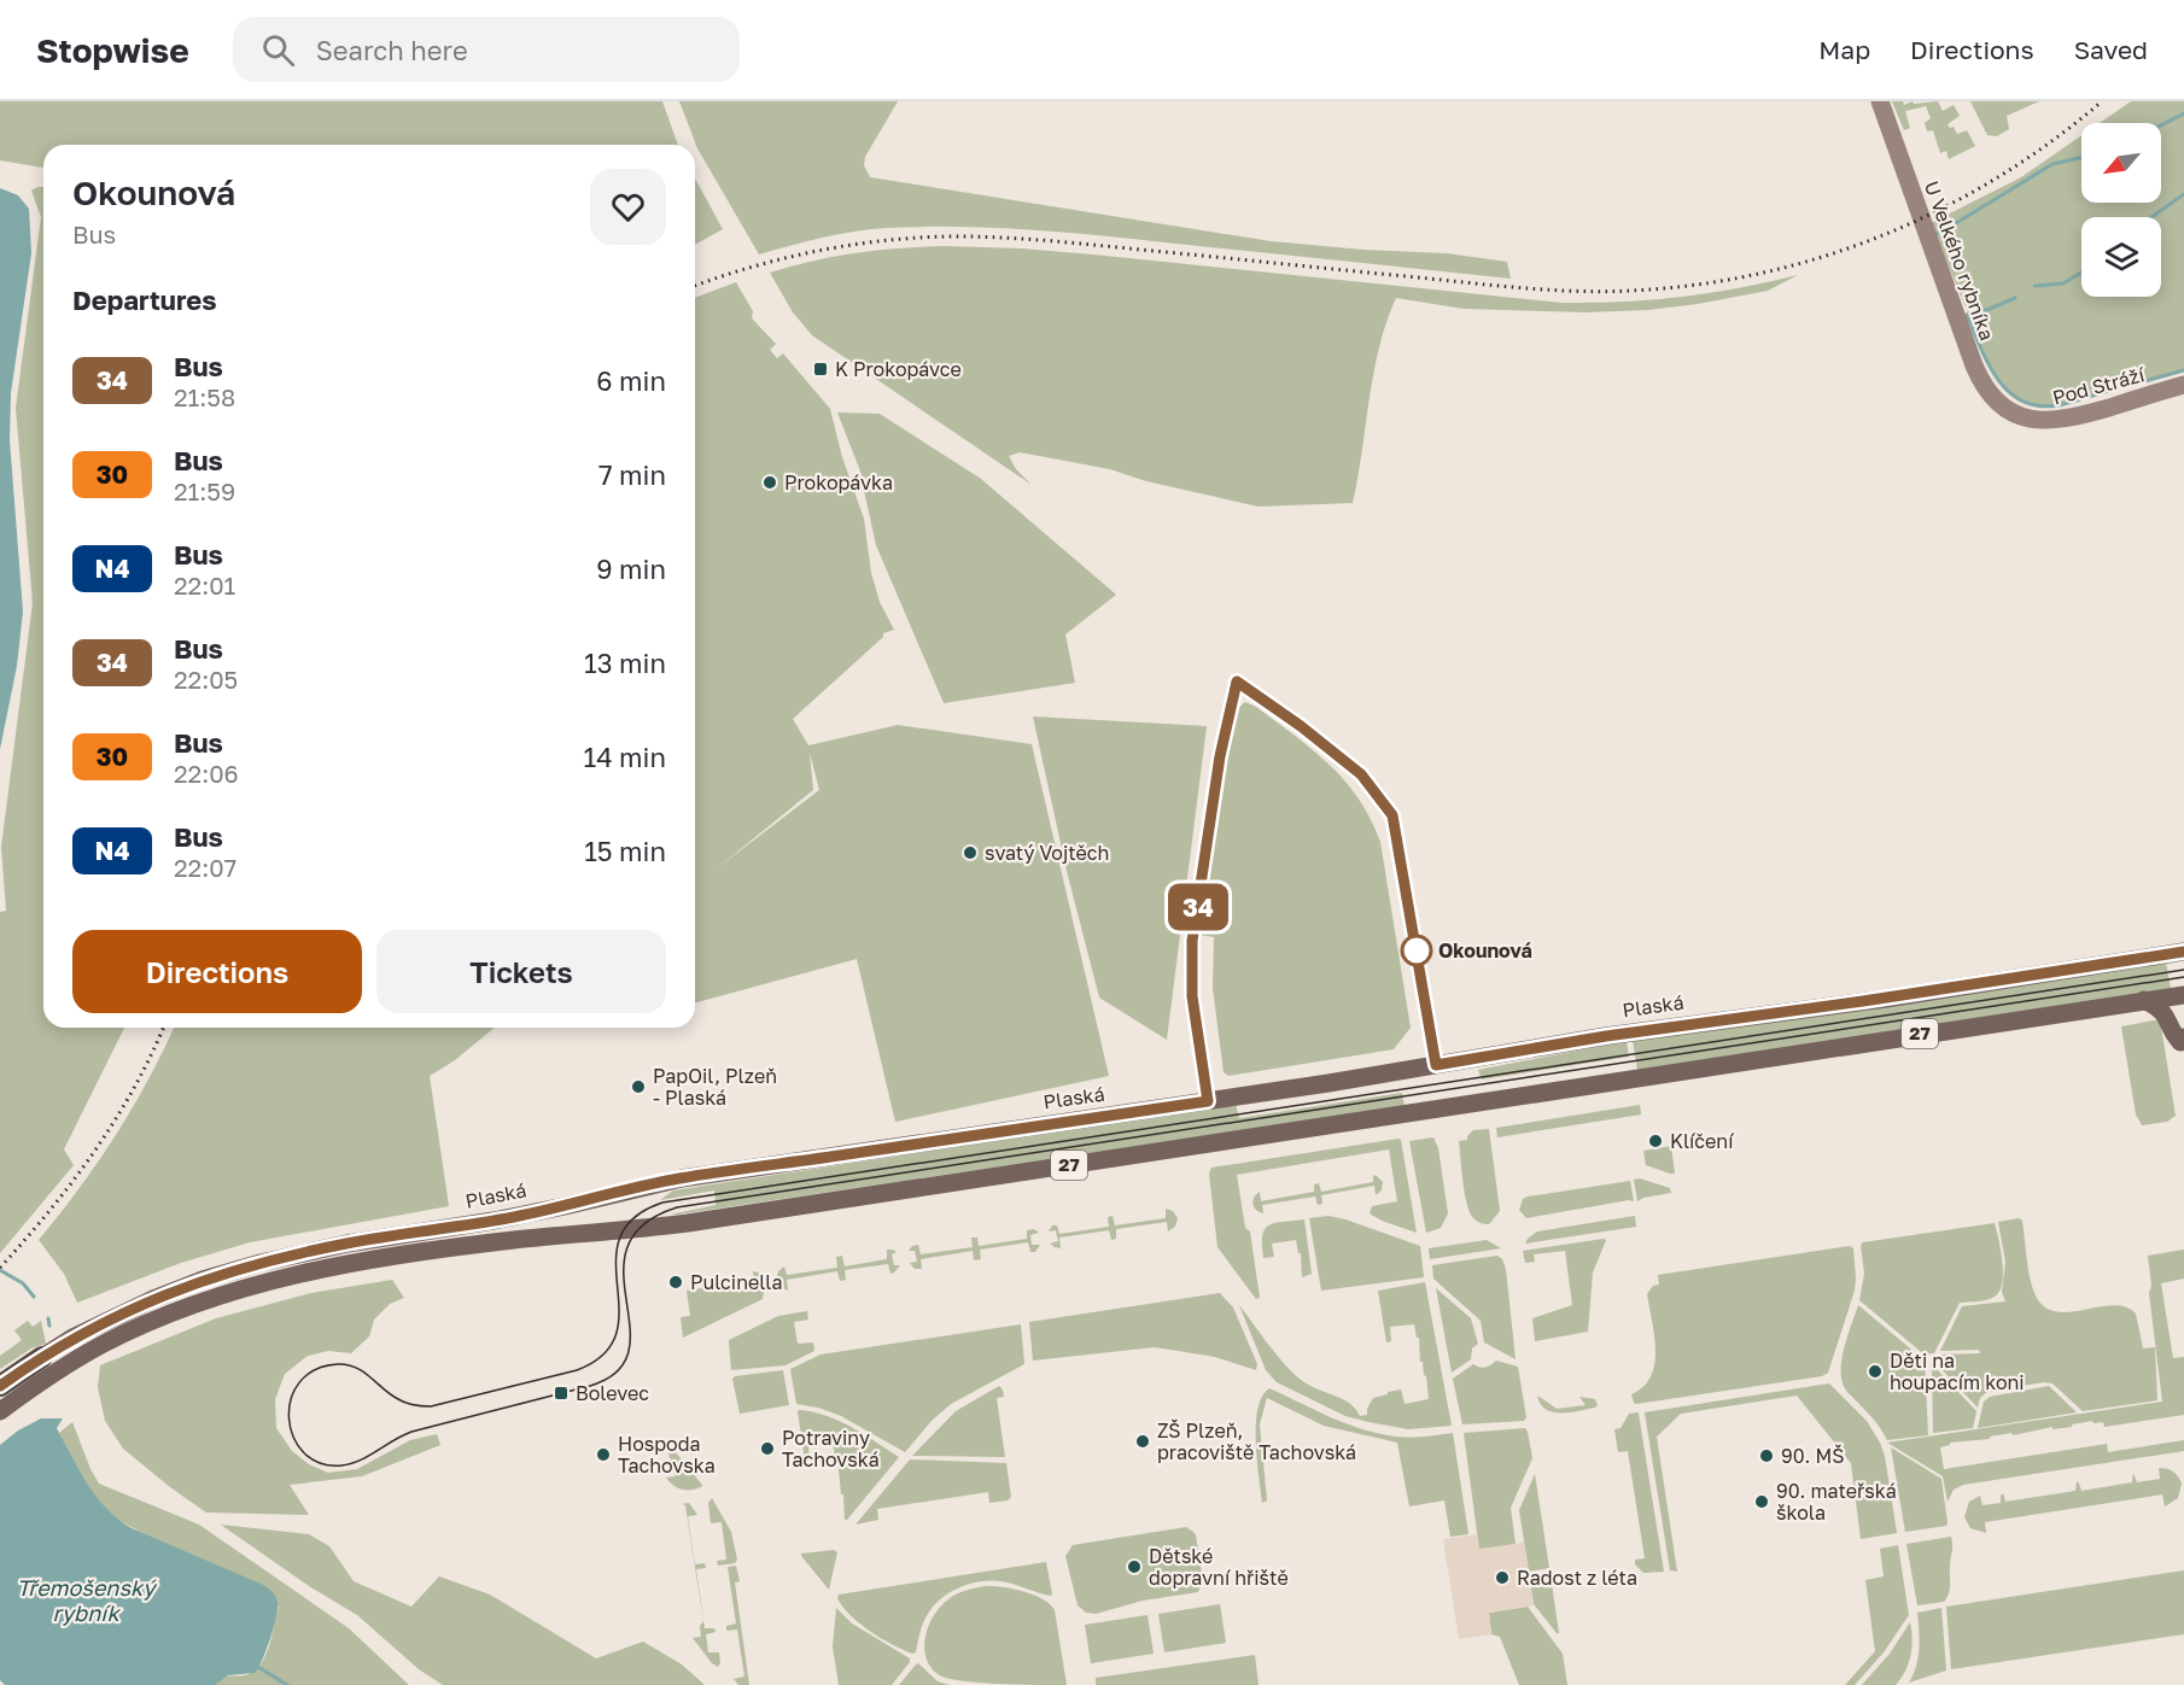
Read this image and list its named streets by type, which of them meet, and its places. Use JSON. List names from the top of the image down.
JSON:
{
  "streets": {
    "highway": ["Plaská", "27"],
    "street": ["U Velkého rybníka", "Pod Stráží"]
  },
  "crossings": [
    ["U Velkého rybníka", "Pod Stráží"]
  ],
  "water": ["Třemošenský rybník"],
  "places": {
    "transit": ["K Prokopávce", "Bolevec"],
    "other": [
      "Prokopávka",
      "svatý Vojtěch",
      "Okounová",
      "PapOil, Plzeň - Plaská",
      "Klíčení",
      "Pulcinella",
      "Děti na houpacím koni",
      "ZŠ Plzeň, pracoviště Tachovská",
      "Potraviny Tachovská",
      "Hospoda Tachovska",
      "90. MŠ",
      "90. mateřská škola",
      "Dětské dopravní hřiště",
      "Radost z léta"
    ]
  },
  "lines": ["bus line 34"],
  "north": "bottom left",
  "page": {
    "header": "Stopwise",
    "search": "Search here",
    "nav": ["Map", "Directions", "Saved"],
    "on_map": "34",
    "heading": [
      ["Okounová", "Bus"],
      "Departures"
    ],
    "list": [
      {
        "mark": "34",
        "name": "Bus",
        "note": "21:58",
        "value": "6 min"
      },
      {
        "mark": "30",
        "name": "Bus",
        "note": "21:59",
        "value": "7 min"
      },
      {
        "mark": "N4",
        "name": "Bus",
        "note": "22:01",
        "value": "9 min"
      },
      {
        "mark": "34",
        "name": "Bus",
        "note": "22:05",
        "value": "13 min"
      },
      {
        "mark": "30",
        "name": "Bus",
        "note": "22:06",
        "value": "14 min"
      },
      {
        "mark": "N4",
        "name": "Bus",
        "note": "22:07",
        "value": "15 min"
      }
    ],
    "buttons": ["Directions", "Tickets"]
  }
}
